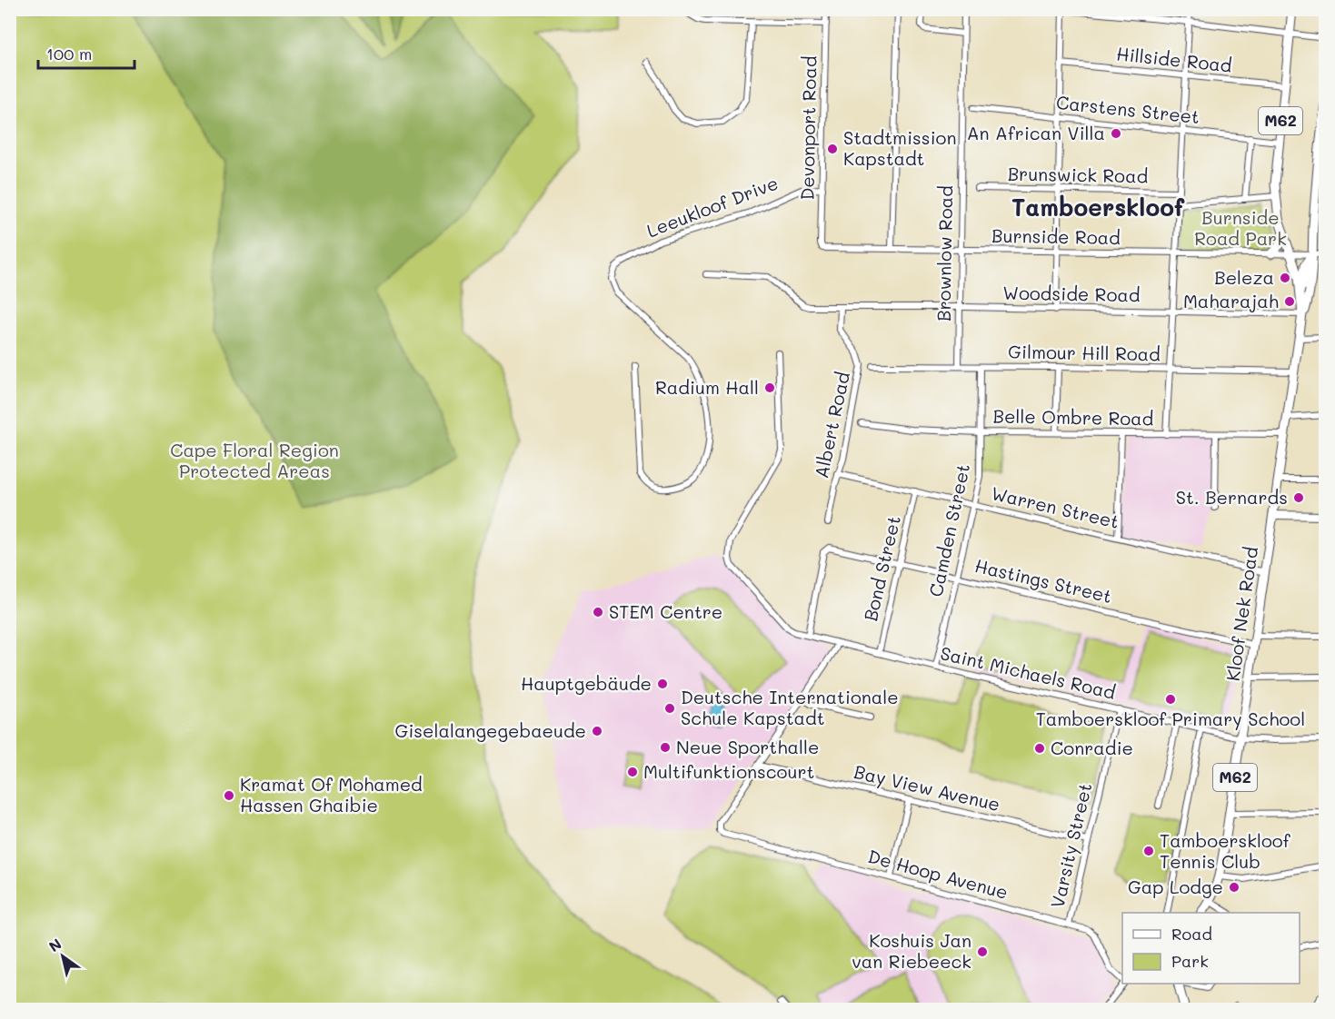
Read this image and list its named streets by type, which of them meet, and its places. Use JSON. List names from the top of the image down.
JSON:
{
  "streets": {
    "main road": ["M62", "Kloof Nek Road"],
    "street": [
      "Hillside Road",
      "Carstens Street",
      "Devonport Road",
      "Brunswick Road",
      "Leeukloof Drive",
      "Burnside Road",
      "Brownlow Road",
      "Woodside Road",
      "Gilmour Hill Road",
      "Belle Ombre Road",
      "Albert Road",
      "Warren Street",
      "Camden Street",
      "Bond Street",
      "Hastings Street",
      "Saint Michaels Road",
      "Bay View Avenue",
      "Varsity Street",
      "De Hoop Avenue"
    ]
  },
  "crossings": [
    ["Hillside Road", "M62"],
    ["Carstens Street", "M62"],
    ["M62", "Burnside Road"],
    ["M62", "Woodside Road"],
    ["M62", "Kloof Nek Road"],
    ["Devonport Road", "Leeukloof Drive"],
    ["Devonport Road", "Burnside Road"],
    ["Burnside Road", "Brownlow Road"],
    ["Brownlow Road", "Woodside Road"],
    ["Brownlow Road", "Gilmour Hill Road"],
    ["Woodside Road", "Albert Road"],
    ["Woodside Road", "Kloof Nek Road"],
    ["Gilmour Hill Road", "Camden Street"],
    ["Gilmour Hill Road", "Kloof Nek Road"],
    ["Belle Ombre Road", "Camden Street"],
    ["Belle Ombre Road", "Kloof Nek Road"],
    ["Albert Road", "Warren Street"],
    ["Warren Street", "Camden Street"],
    ["Warren Street", "Bond Street"],
    ["Warren Street", "Kloof Nek Road"],
    ["Camden Street", "Hastings Street"],
    ["Camden Street", "Saint Michaels Road"],
    ["Bond Street", "Hastings Street"],
    ["Bond Street", "Saint Michaels Road"],
    ["Hastings Street", "Kloof Nek Road"],
    ["Hastings Street", "Saint Michaels Road"],
    ["Kloof Nek Road", "Saint Michaels Road"],
    ["Saint Michaels Road", "Varsity Street"],
    ["Bay View Avenue", "Varsity Street"],
    ["Bay View Avenue", "De Hoop Avenue"],
    ["Varsity Street", "De Hoop Avenue"]
  ],
  "districts": ["Tamboerskloof"],
  "parks": ["Burnside Road Park", "Cape Floral Region Protected Areas"],
  "places": [
    "An African Villa",
    "Stadtmission Kapstadt",
    "Beleza",
    "Maharajah",
    "Radium Hall",
    "St. Bernards",
    "STEM Centre",
    "Hauptgebäude",
    "Tamboerskloof Primary School",
    "Deutsche Internationale Schule Kapstadt",
    "Giselalangegebaeude",
    "Neue Sporthalle",
    "Conradie",
    "Multifunktionscourt",
    "Kramat Of Mohamed Hassen Ghaibie",
    "Tamboerskloof Tennis Club",
    "Gap Lodge",
    "Koshuis Jan van Riebeeck"
  ],
  "legend": ["Road", "Park"],
  "scale_bar": "100 m",
  "north": "top left"
}
